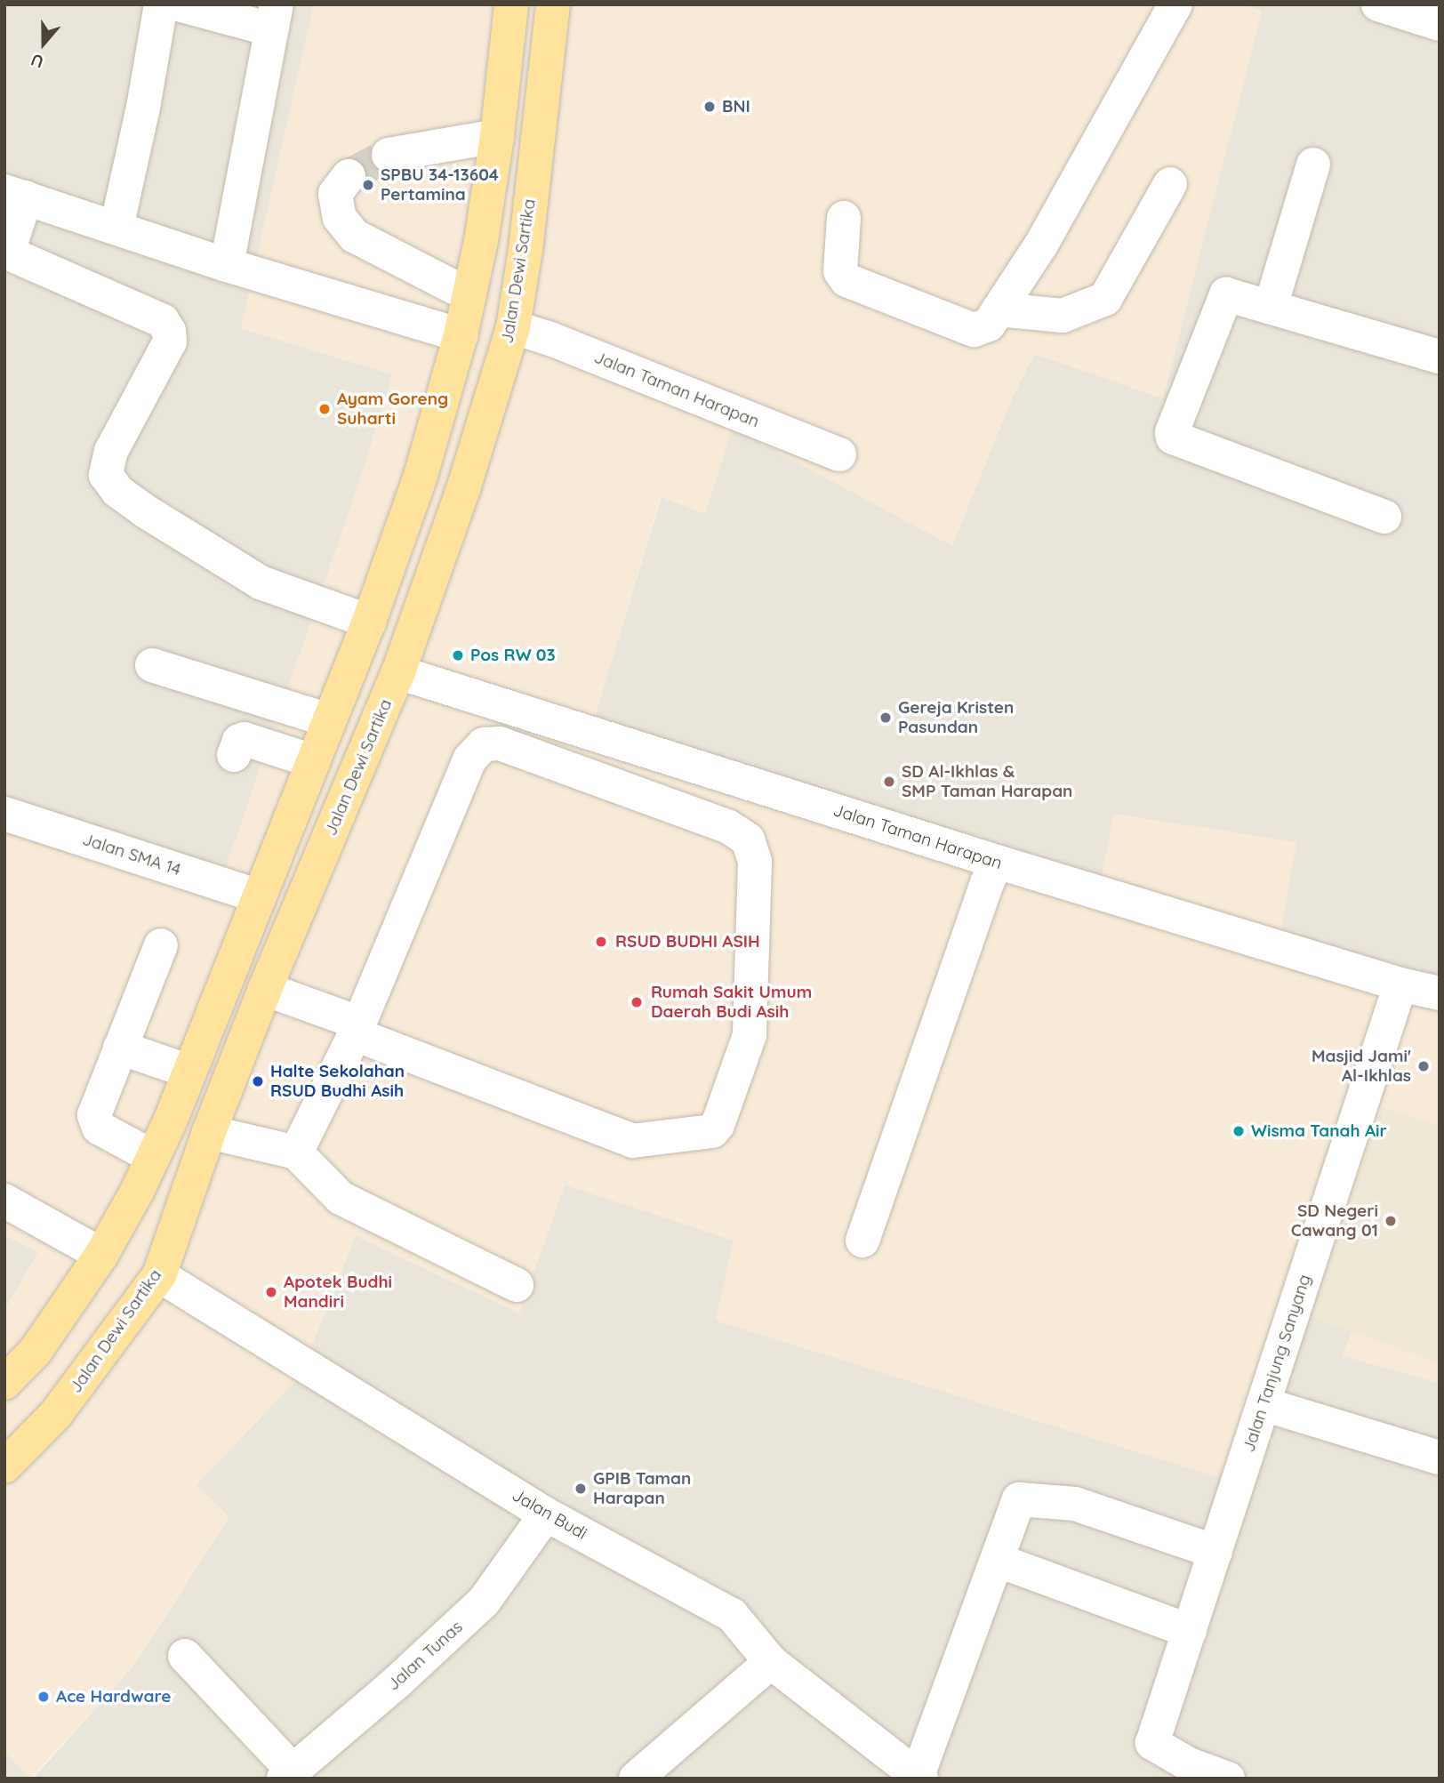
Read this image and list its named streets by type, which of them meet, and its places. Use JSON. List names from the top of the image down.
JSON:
{
  "streets": {
    "main road": ["Jalan Dewi Sartika"],
    "street": [
      "Jalan Taman Harapan",
      "Jalan SMA 14",
      "Jalan Tanjung Sanyang",
      "Jalan Budi",
      "Jalan Tunas"
    ]
  },
  "crossings": [
    ["Jalan Dewi Sartika", "Jalan Taman Harapan"],
    ["Jalan Dewi Sartika", "Jalan Budi"],
    ["Jalan Taman Harapan", "Jalan Tanjung Sanyang"],
    ["Jalan Budi", "Jalan Tunas"]
  ],
  "places": [
    "BNI",
    "SPBU 34-13604 Pertamina",
    "Ayam Goreng Suharti",
    "Pos RW 03",
    "Gereja Kristen Pasundan",
    "SD Al-Ikhlas & SMP Taman Harapan",
    "RSUD BUDHI ASIH",
    "Rumah Sakit Umum Daerah Budi Asih",
    "Masjid Jami' Al-Ikhlas",
    "Halte Sekolahan RSUD Budhi Asih",
    "Wisma Tanah Air",
    "SD Negeri Cawang 01",
    "Apotek Budhi Mandiri",
    "GPIB Taman Harapan",
    "Ace Hardware"
  ],
  "north": "bottom"
}
